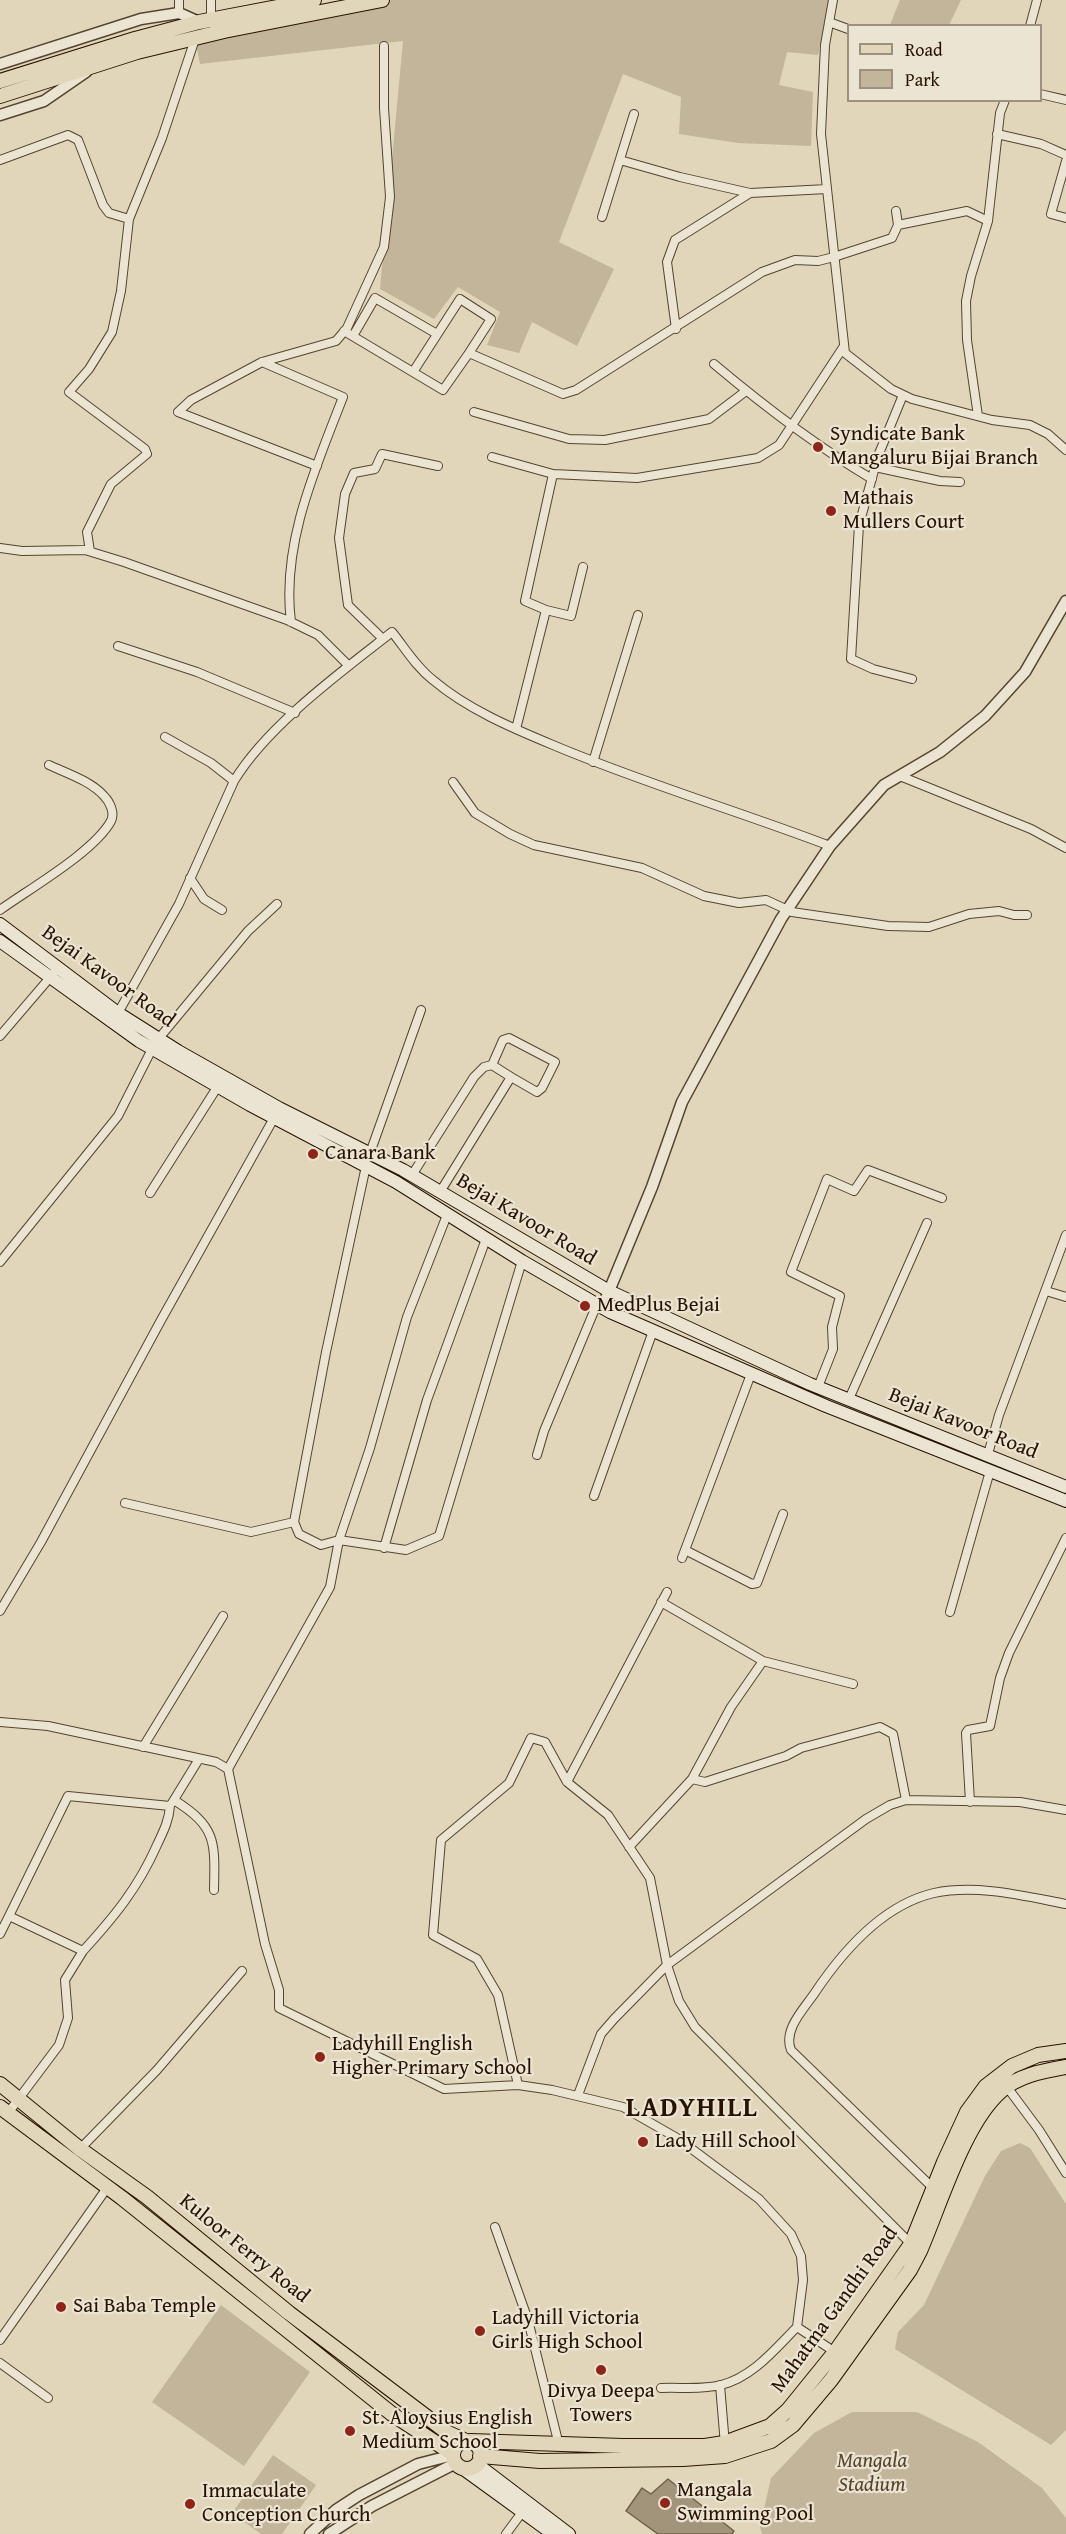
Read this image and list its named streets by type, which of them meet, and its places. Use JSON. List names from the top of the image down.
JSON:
{
  "streets": {
    "main road": ["Bejai Kavoor Road", "Kuloor Ferry Road", "Mahatma Gandhi Road"]
  },
  "crossings": [
    ["Kuloor Ferry Road", "Mahatma Gandhi Road"]
  ],
  "districts": ["LADYHILL"],
  "parks": ["Mangala Stadium"],
  "places": [
    "Syndicate Bank Mangaluru Bijai Branch",
    "Mathais Mullers Court",
    "Canara Bank",
    "MedPlus Bejai",
    "Ladyhill English Higher Primary School",
    "Lady Hill School",
    "Sai Baba Temple",
    "Ladyhill Victoria Girls High School",
    "Divya Deepa Towers",
    "St. Aloysius English Medium School",
    "Mangala Swimming Pool",
    "Immaculate Conception Church"
  ],
  "legend": ["Road", "Park"]
}
